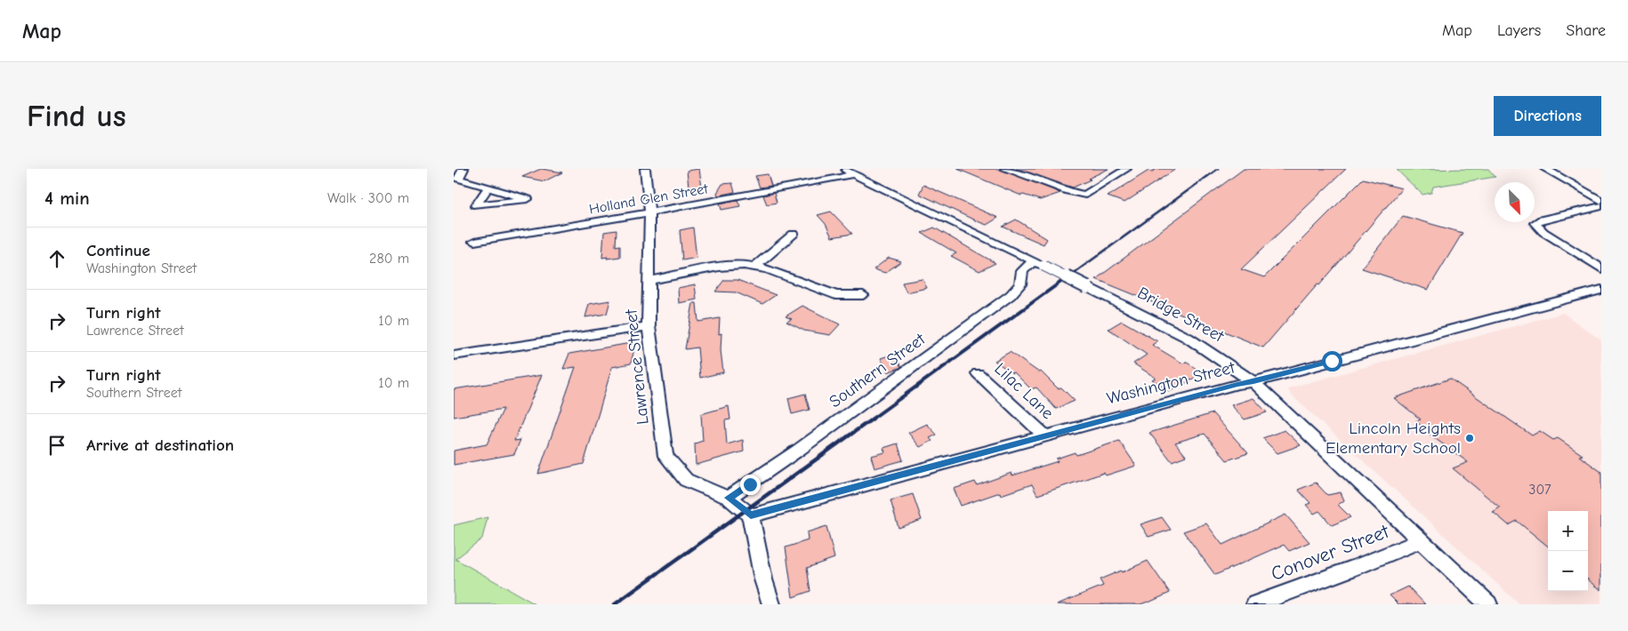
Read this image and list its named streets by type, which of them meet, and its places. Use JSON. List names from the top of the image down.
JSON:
{
  "streets": {
    "street": [
      "Holland Glen Street",
      "Bridge Street",
      "Lawrence Street",
      "Southern Street",
      "Washington Street",
      "Lilac Lane",
      "Conover Street"
    ]
  },
  "crossings": [
    ["Holland Glen Street", "Bridge Street"],
    ["Holland Glen Street", "Lawrence Street"],
    ["Bridge Street", "Southern Street"],
    ["Bridge Street", "Washington Street"],
    ["Bridge Street", "Conover Street"],
    ["Lawrence Street", "Southern Street"],
    ["Lawrence Street", "Washington Street"],
    ["Washington Street", "Lilac Lane"]
  ],
  "places": ["Lincoln Heights Elementary School"],
  "house_numbers": ["307"],
  "north": "bottom right",
  "page": {
    "header": "Map",
    "nav": ["Map", "Layers", "Share"],
    "buttons": "Directions",
    "title": "Find us",
    "heading": ["4 min", "Walk · 300 m"],
    "list": [
      ["Continue", "Washington Street", "280 m"],
      ["Turn right", "Lawrence Street", "10 m"],
      ["Turn right", "Southern Street", "10 m"],
      "Arrive at destination"
    ],
    "map_buttons": ["+", "−"]
  }
}
